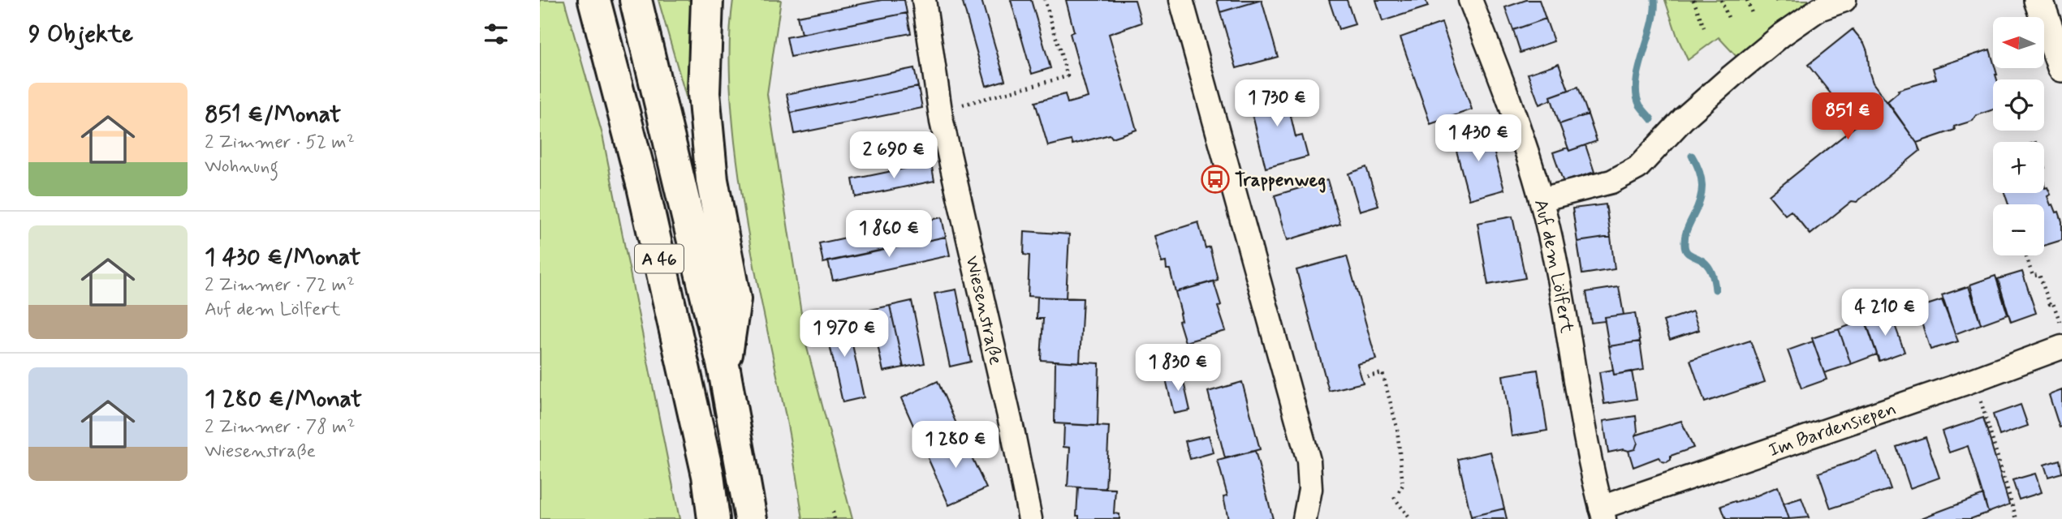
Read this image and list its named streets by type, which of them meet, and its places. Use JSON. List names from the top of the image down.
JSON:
{
  "streets": {
    "highway": ["A 46"],
    "street": ["Auf dem Lölfert", "Wiesenstraße", "Im Bardensiepen"]
  },
  "crossings": [
    ["Auf dem Lölfert", "Im Bardensiepen"]
  ],
  "places": {
    "bus stop": ["Trappenweg"]
  },
  "north": "left",
  "page": {
    "heading": "9 Objekte",
    "map_buttons": ["+", "−"],
    "list": [
      {
        "name": "851 €/Monat",
        "note": "2 Zimmer · 52 m² · Wohnung"
      },
      {
        "name": "1 430 €/Monat",
        "note": "2 Zimmer · 72 m² · Auf dem Lölfert"
      },
      {
        "name": "1 280 €/Monat",
        "note": "2 Zimmer · 78 m² · Wiesenstraße"
      }
    ],
    "price": [
      "1 730 €",
      "851 €",
      "1 430 €",
      "2 690 €",
      "1 860 €",
      "4 210 €",
      "1 970 €",
      "1 830 €",
      "1 280 €"
    ]
  }
}
